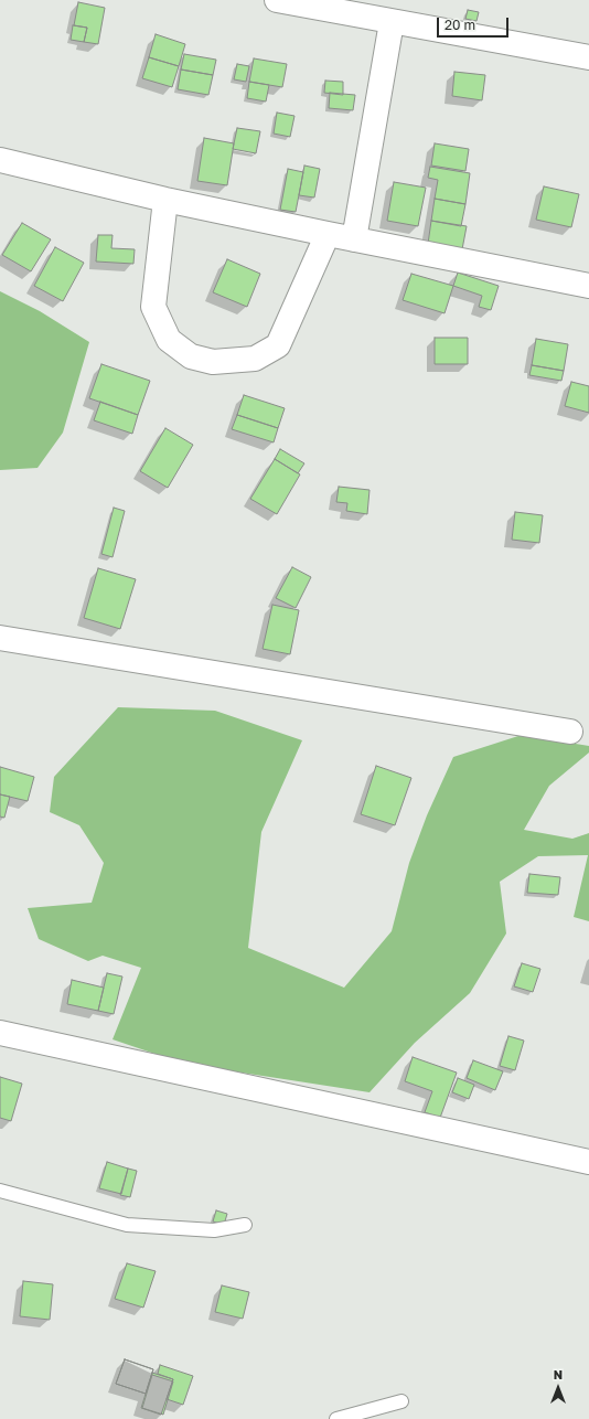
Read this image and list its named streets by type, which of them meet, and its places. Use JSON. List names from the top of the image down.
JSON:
{
  "scale_bar": "20 m",
  "north": "top"
}
